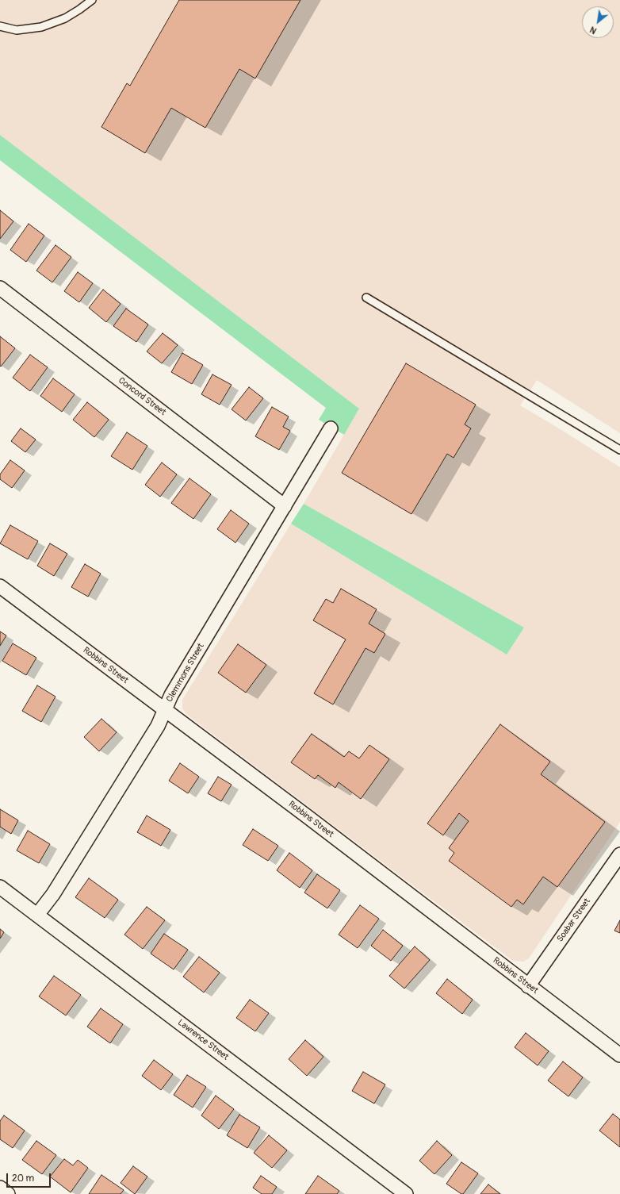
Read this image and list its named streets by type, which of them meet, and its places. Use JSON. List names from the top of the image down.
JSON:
{
  "streets": {
    "street": [
      "Concord Street",
      "Robbins Street",
      "Clemmons Street",
      "Soabar Street",
      "Lawrence Street"
    ]
  },
  "crossings": [
    ["Concord Street", "Clemmons Street"],
    ["Robbins Street", "Clemmons Street"],
    ["Robbins Street", "Soabar Street"],
    ["Clemmons Street", "Lawrence Street"]
  ],
  "scale_bar": "20 m",
  "north": "bottom left"
}
